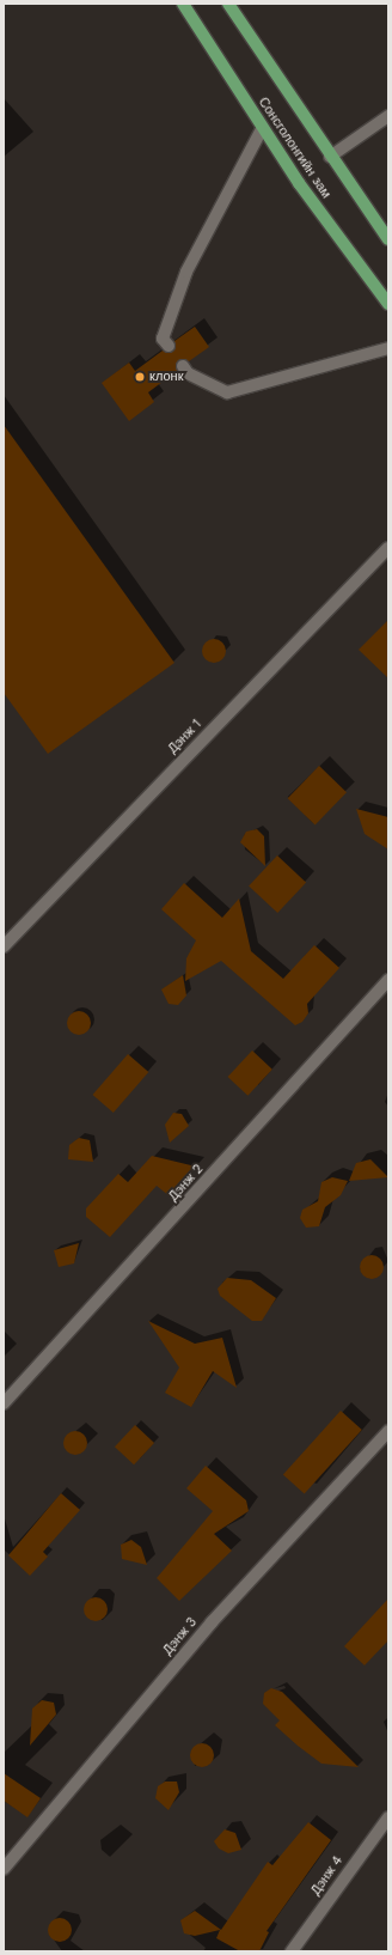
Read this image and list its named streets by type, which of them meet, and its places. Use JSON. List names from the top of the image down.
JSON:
{
  "streets": {
    "main road": ["Сонсголонгийн зам"],
    "street": [
      "Дэнж 1",
      "Дэнж 2",
      "Дэнж 3",
      "Дэнж 4"
    ]
  },
  "places": ["клонк"]
}
